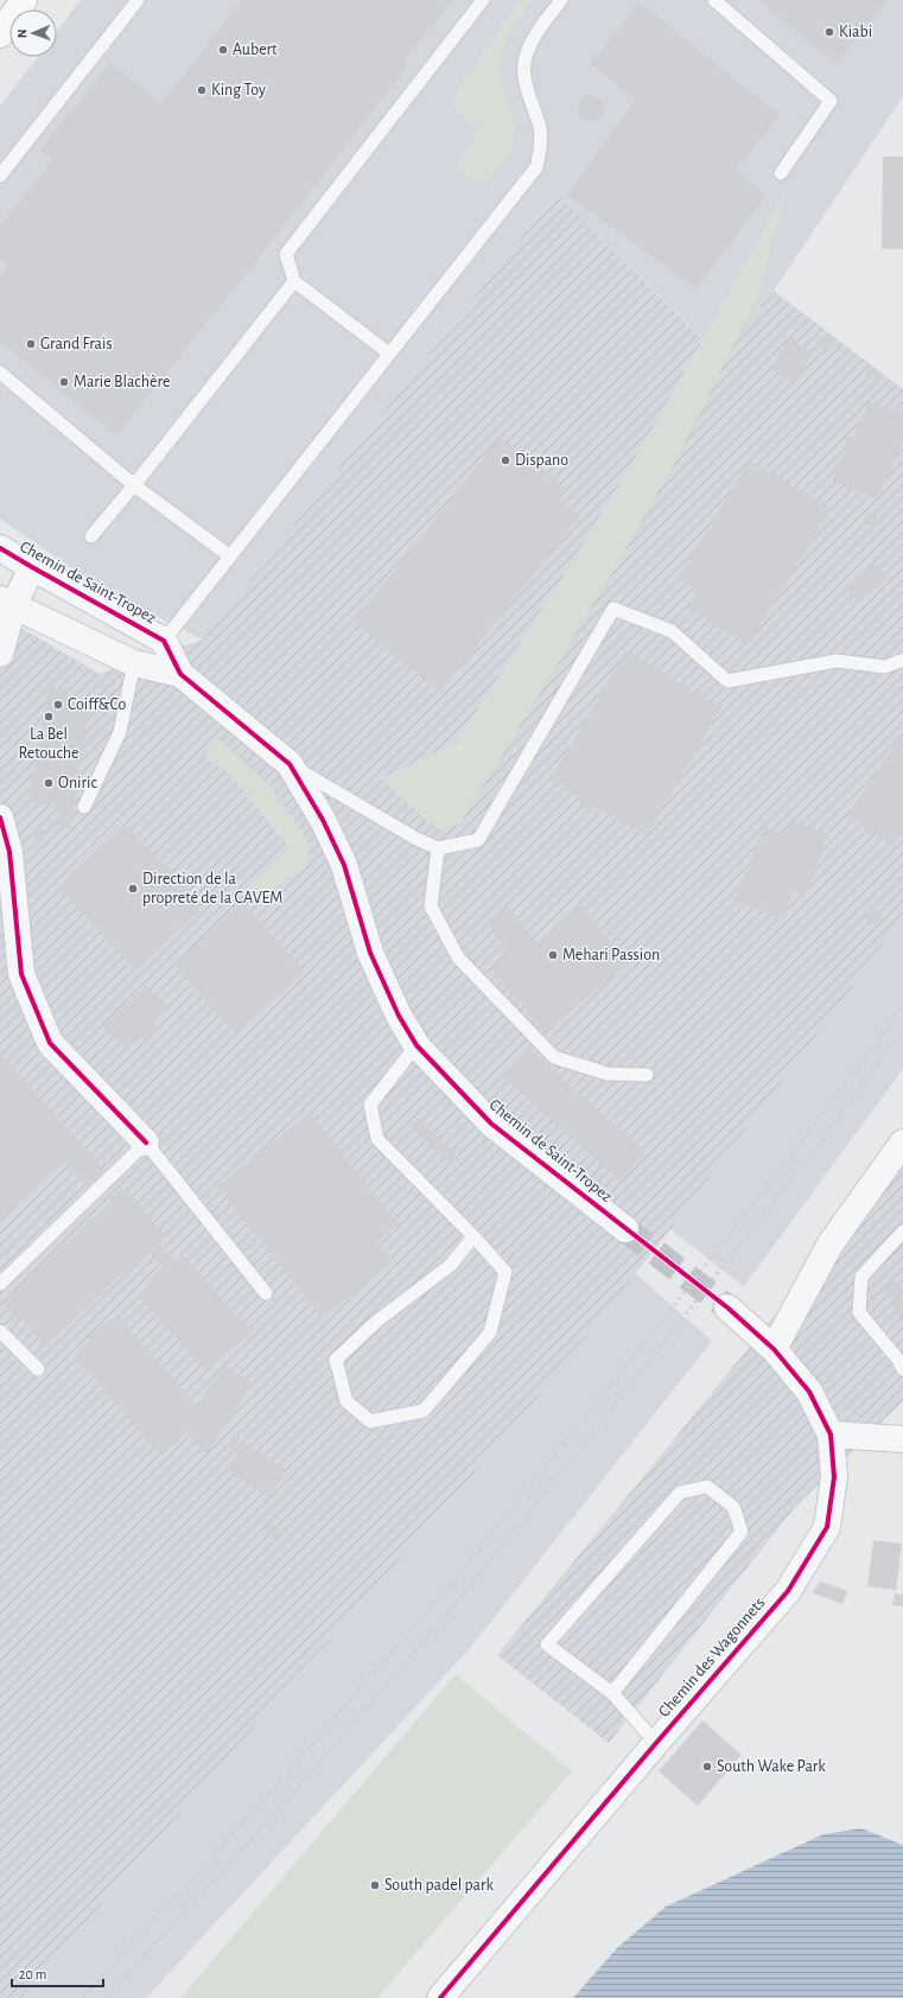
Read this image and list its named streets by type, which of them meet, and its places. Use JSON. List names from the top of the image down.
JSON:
{
  "streets": {
    "street": ["Chemin de Saint-Tropez", "Chemin des Wagonnets"]
  },
  "places": [
    "Kiabi",
    "Aubert",
    "King Toy",
    "Grand Frais",
    "Marie Blachère",
    "Dispano",
    "Coiff&Co",
    "La Bel Retouche",
    "Oniric",
    "Direction de la propreté de la CAVEM",
    "Mehari Passion",
    "South Wake Park",
    "South padel park"
  ],
  "scale_bar": "20 m",
  "north": "left"
}
